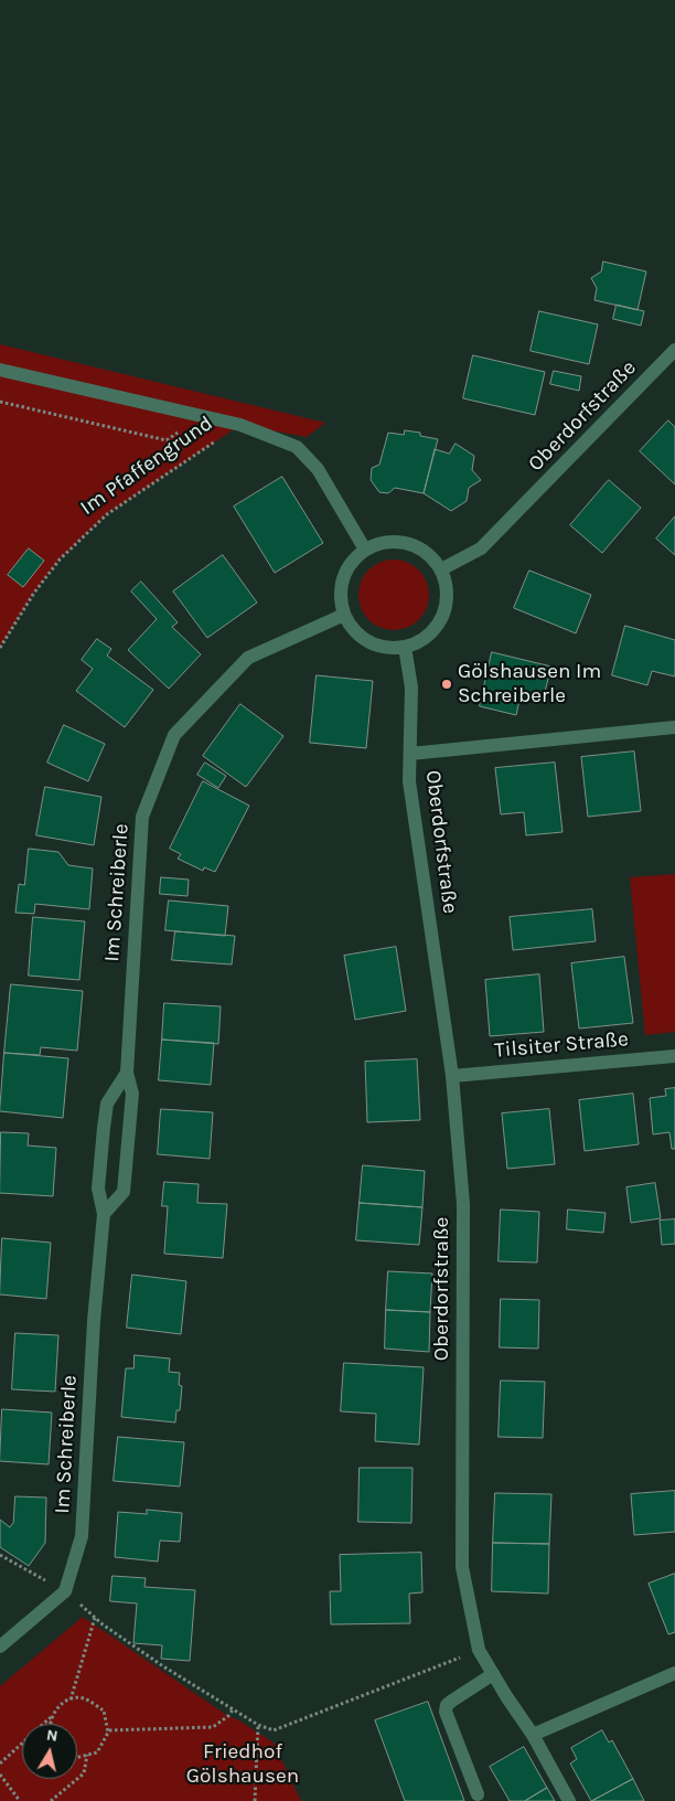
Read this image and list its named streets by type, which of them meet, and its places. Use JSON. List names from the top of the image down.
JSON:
{
  "streets": {
    "street": [
      "Oberdorfstraße",
      "Im Pfaffengrund",
      "Im Schreiberle",
      "Tilsiter Straße"
    ]
  },
  "crossings": [
    ["Oberdorfstraße", "Im Pfaffengrund"],
    ["Oberdorfstraße", "Im Schreiberle"],
    ["Oberdorfstraße", "Tilsiter Straße"],
    ["Im Pfaffengrund", "Im Schreiberle"]
  ],
  "parks": ["Friedhof Gölshausen"],
  "places": ["Gölshausen Im Schreiberle"],
  "north": "top"
}
